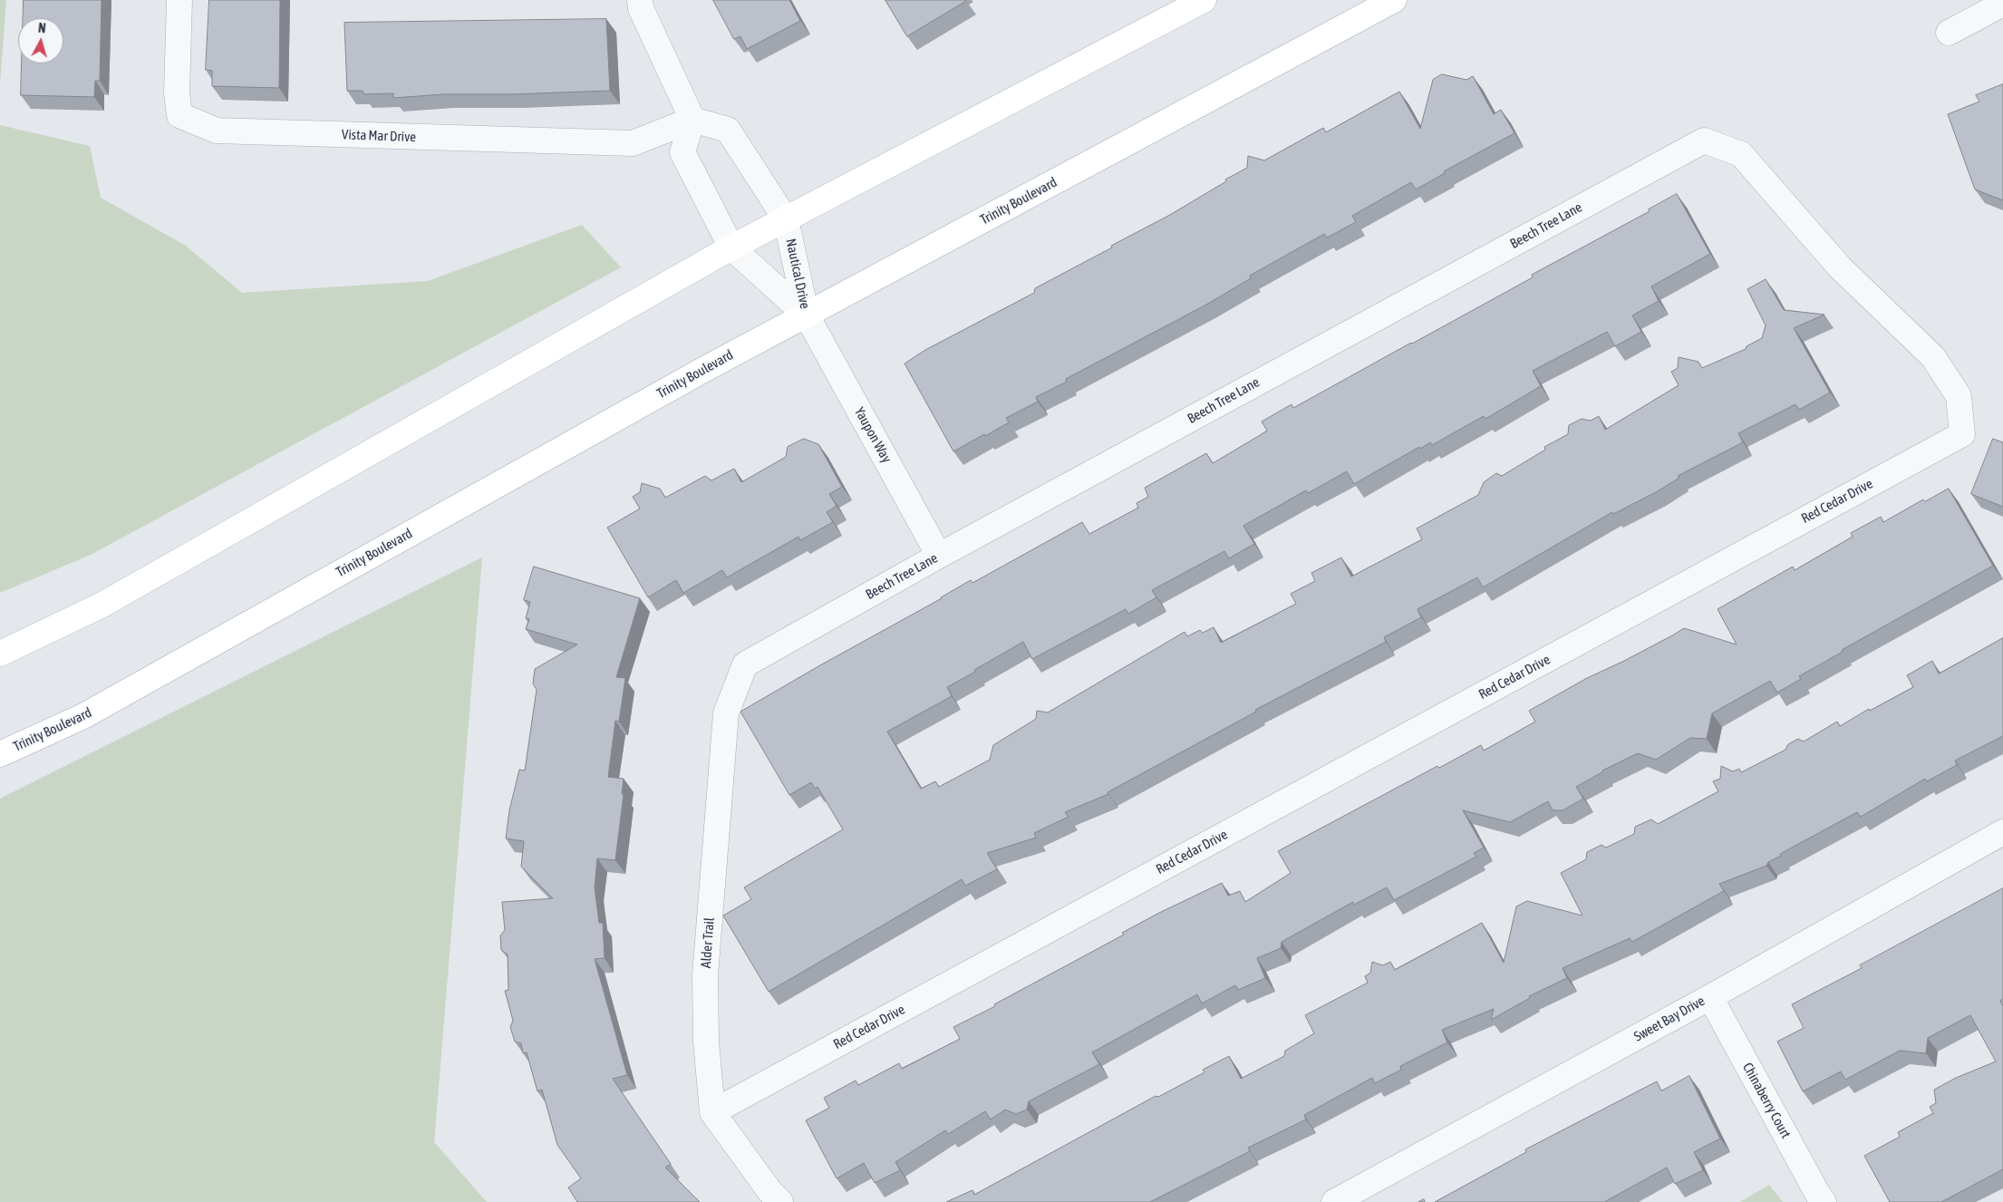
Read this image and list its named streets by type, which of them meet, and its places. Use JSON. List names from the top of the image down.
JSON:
{
  "streets": {
    "main road": ["Trinity Boulevard"],
    "street": [
      "Vista Mar Drive",
      "Beech Tree Lane",
      "Nautical Drive",
      "Yaupon Way",
      "Red Cedar Drive",
      "Alder Trail",
      "Sweet Bay Drive",
      "Chinaberry Court"
    ]
  },
  "crossings": [
    ["Vista Mar Drive", "Nautical Drive"],
    ["Trinity Boulevard", "Nautical Drive"],
    ["Trinity Boulevard", "Yaupon Way"],
    ["Beech Tree Lane", "Yaupon Way"],
    ["Beech Tree Lane", "Red Cedar Drive"],
    ["Beech Tree Lane", "Alder Trail"],
    ["Nautical Drive", "Yaupon Way"],
    ["Red Cedar Drive", "Alder Trail"],
    ["Sweet Bay Drive", "Chinaberry Court"]
  ],
  "north": "top"
}
